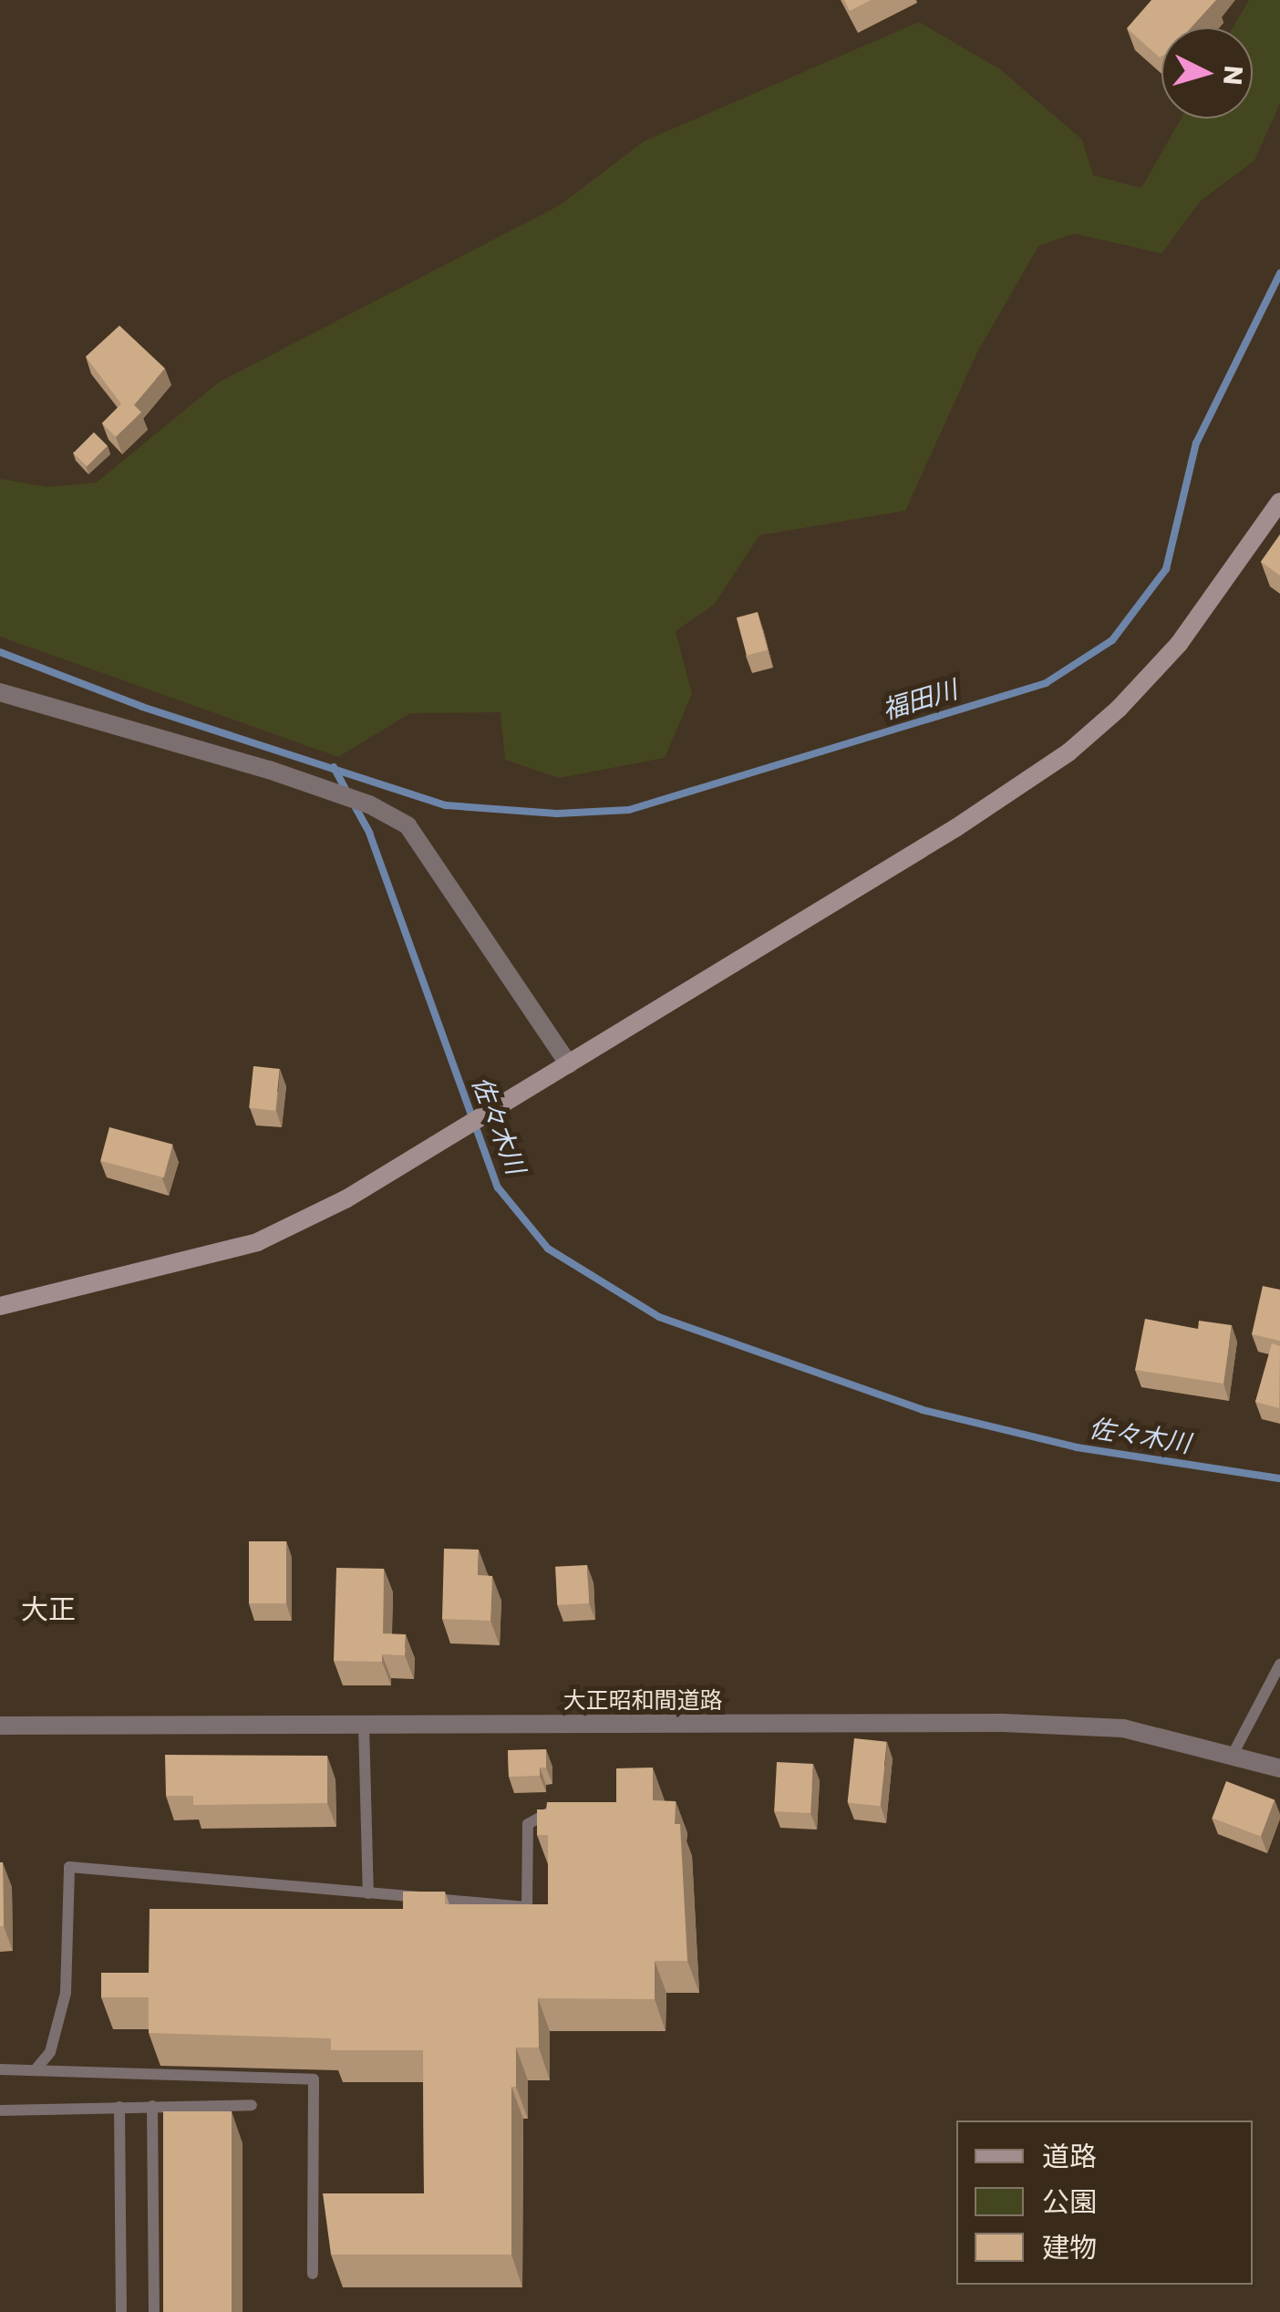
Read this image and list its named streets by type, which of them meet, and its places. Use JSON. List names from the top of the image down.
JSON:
{
  "streets": {
    "street": ["大正昭和間道路"]
  },
  "districts": ["大正"],
  "water": ["福田川", "佐々木川"],
  "legend": ["道路", "公園", "建物"],
  "north": "right"
}
